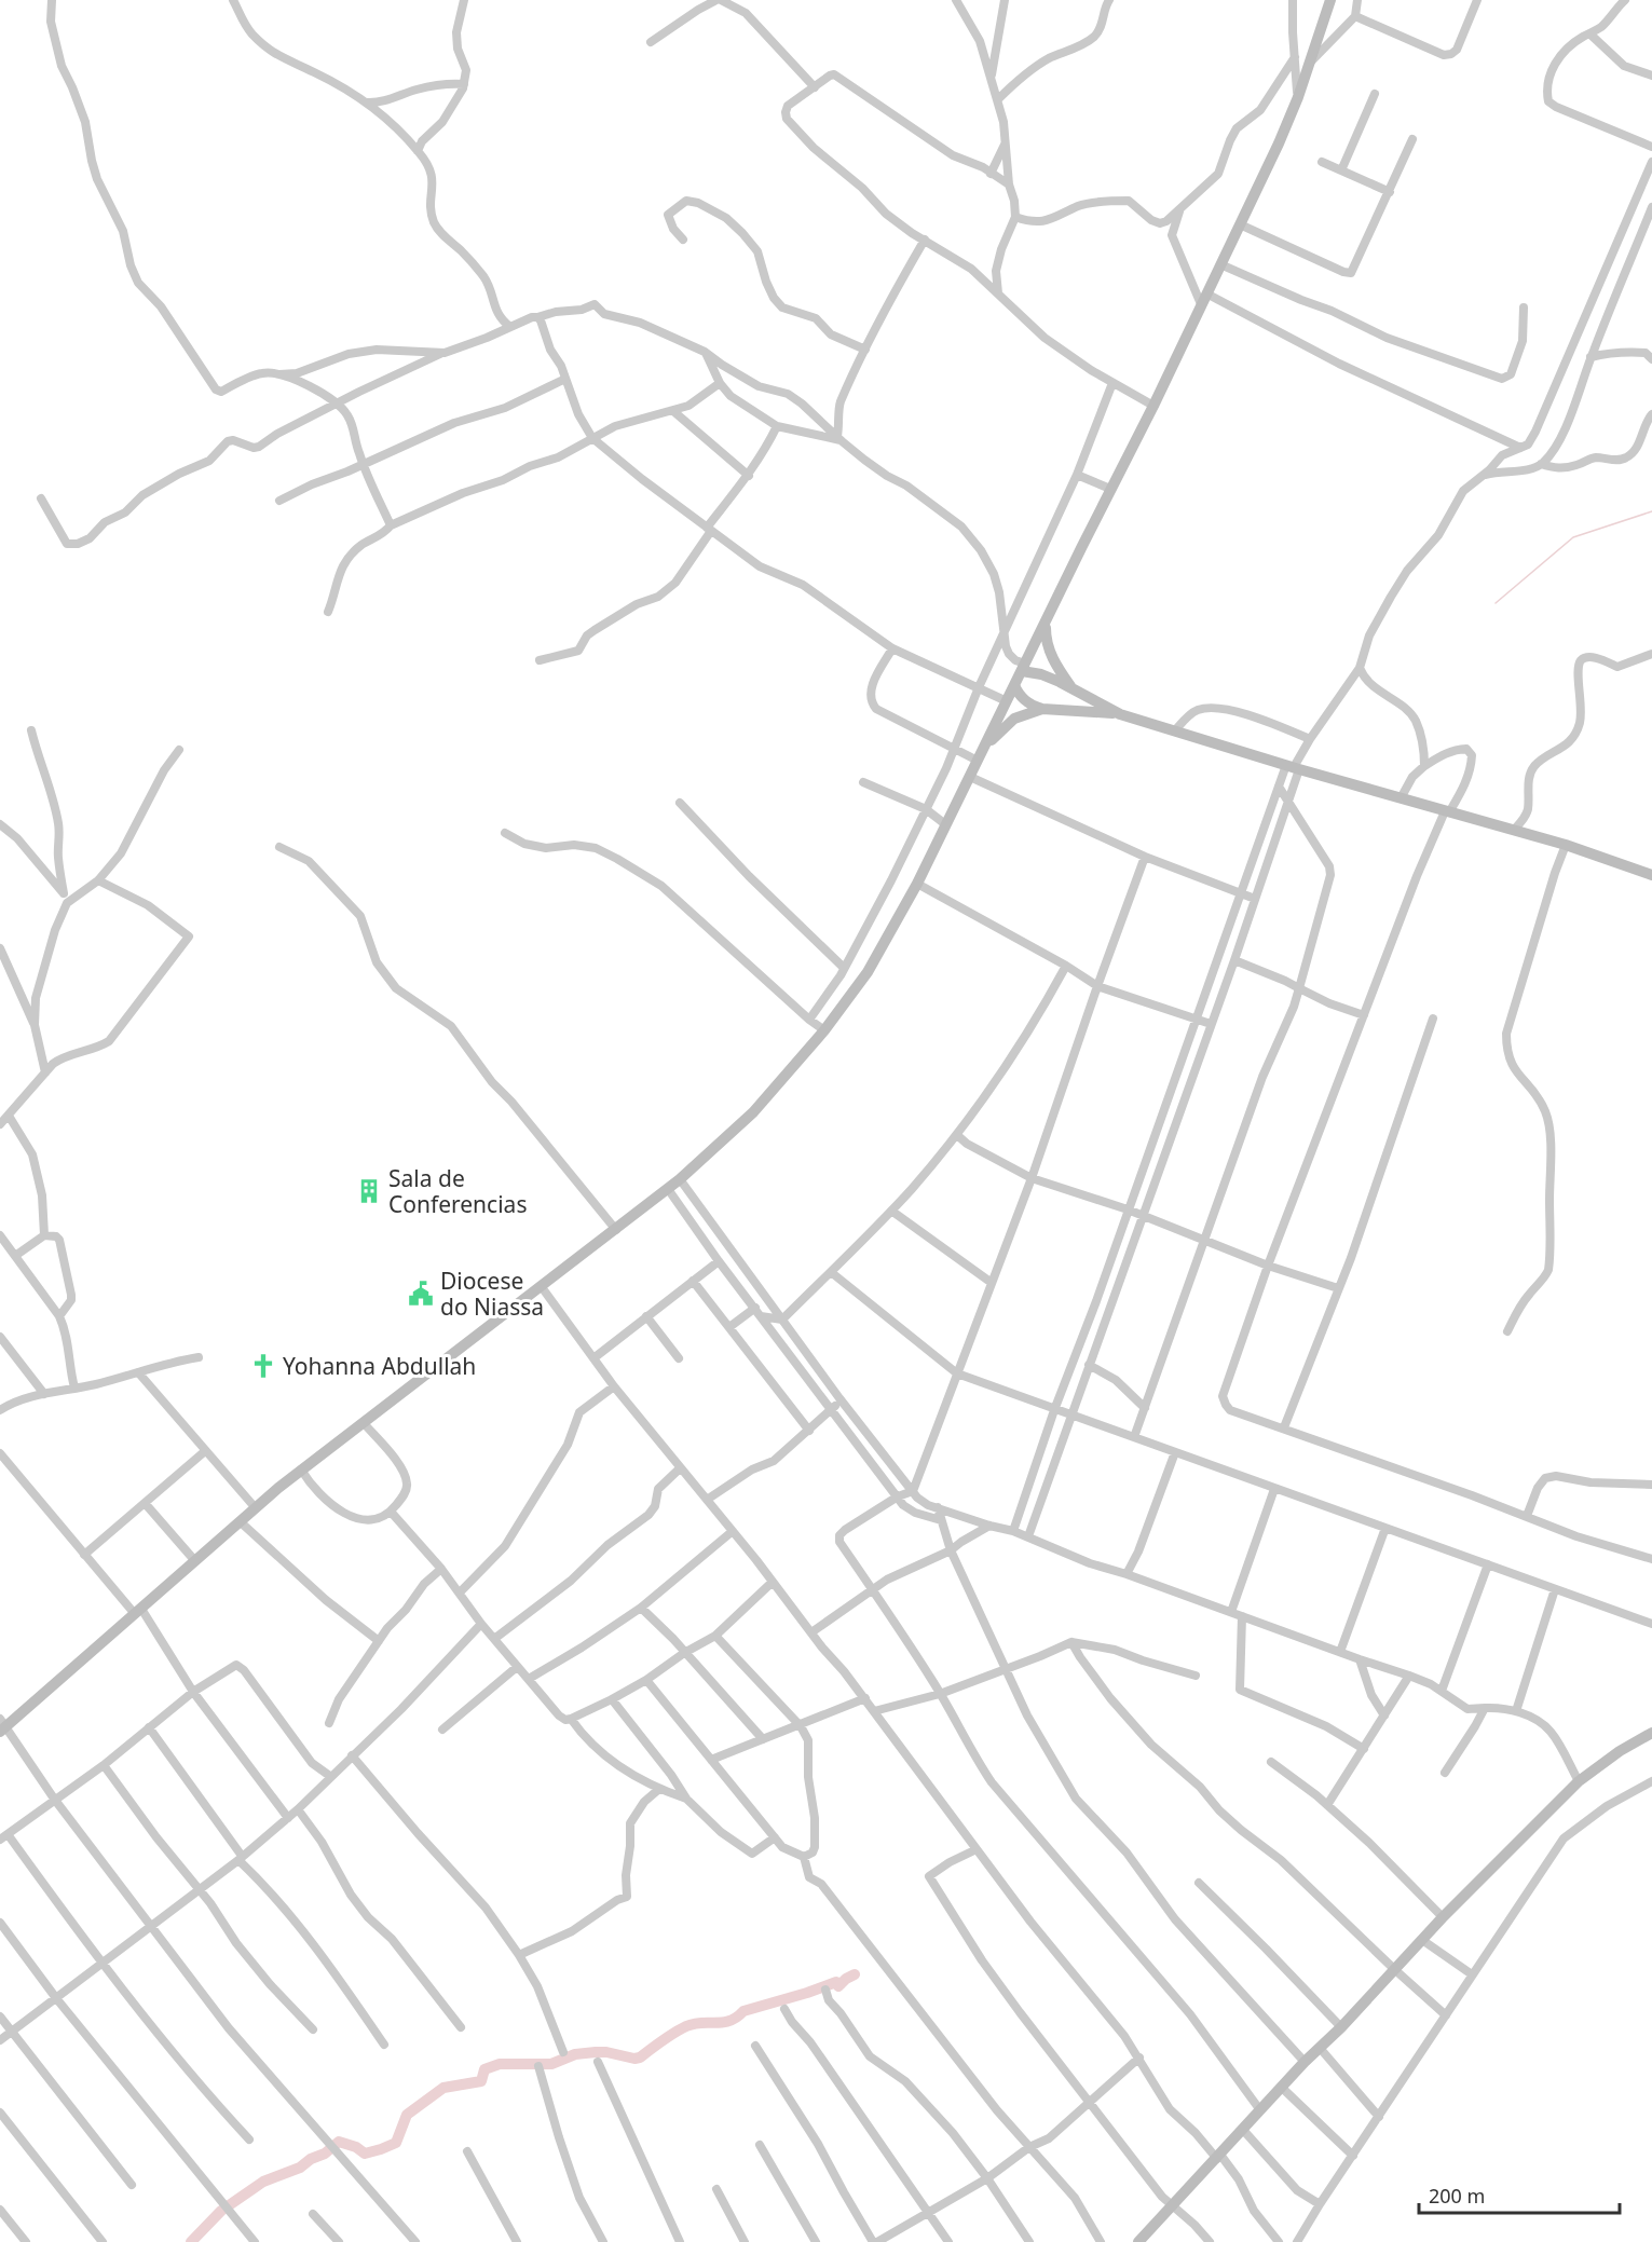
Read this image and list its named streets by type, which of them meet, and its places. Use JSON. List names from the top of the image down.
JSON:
{
  "places": {
    "building": ["Sala de Conferencias"],
    "public building": ["Diocese do Niassa"],
    "church": ["Yohanna Abdullah"]
  },
  "scale_bar": "200 m"
}
